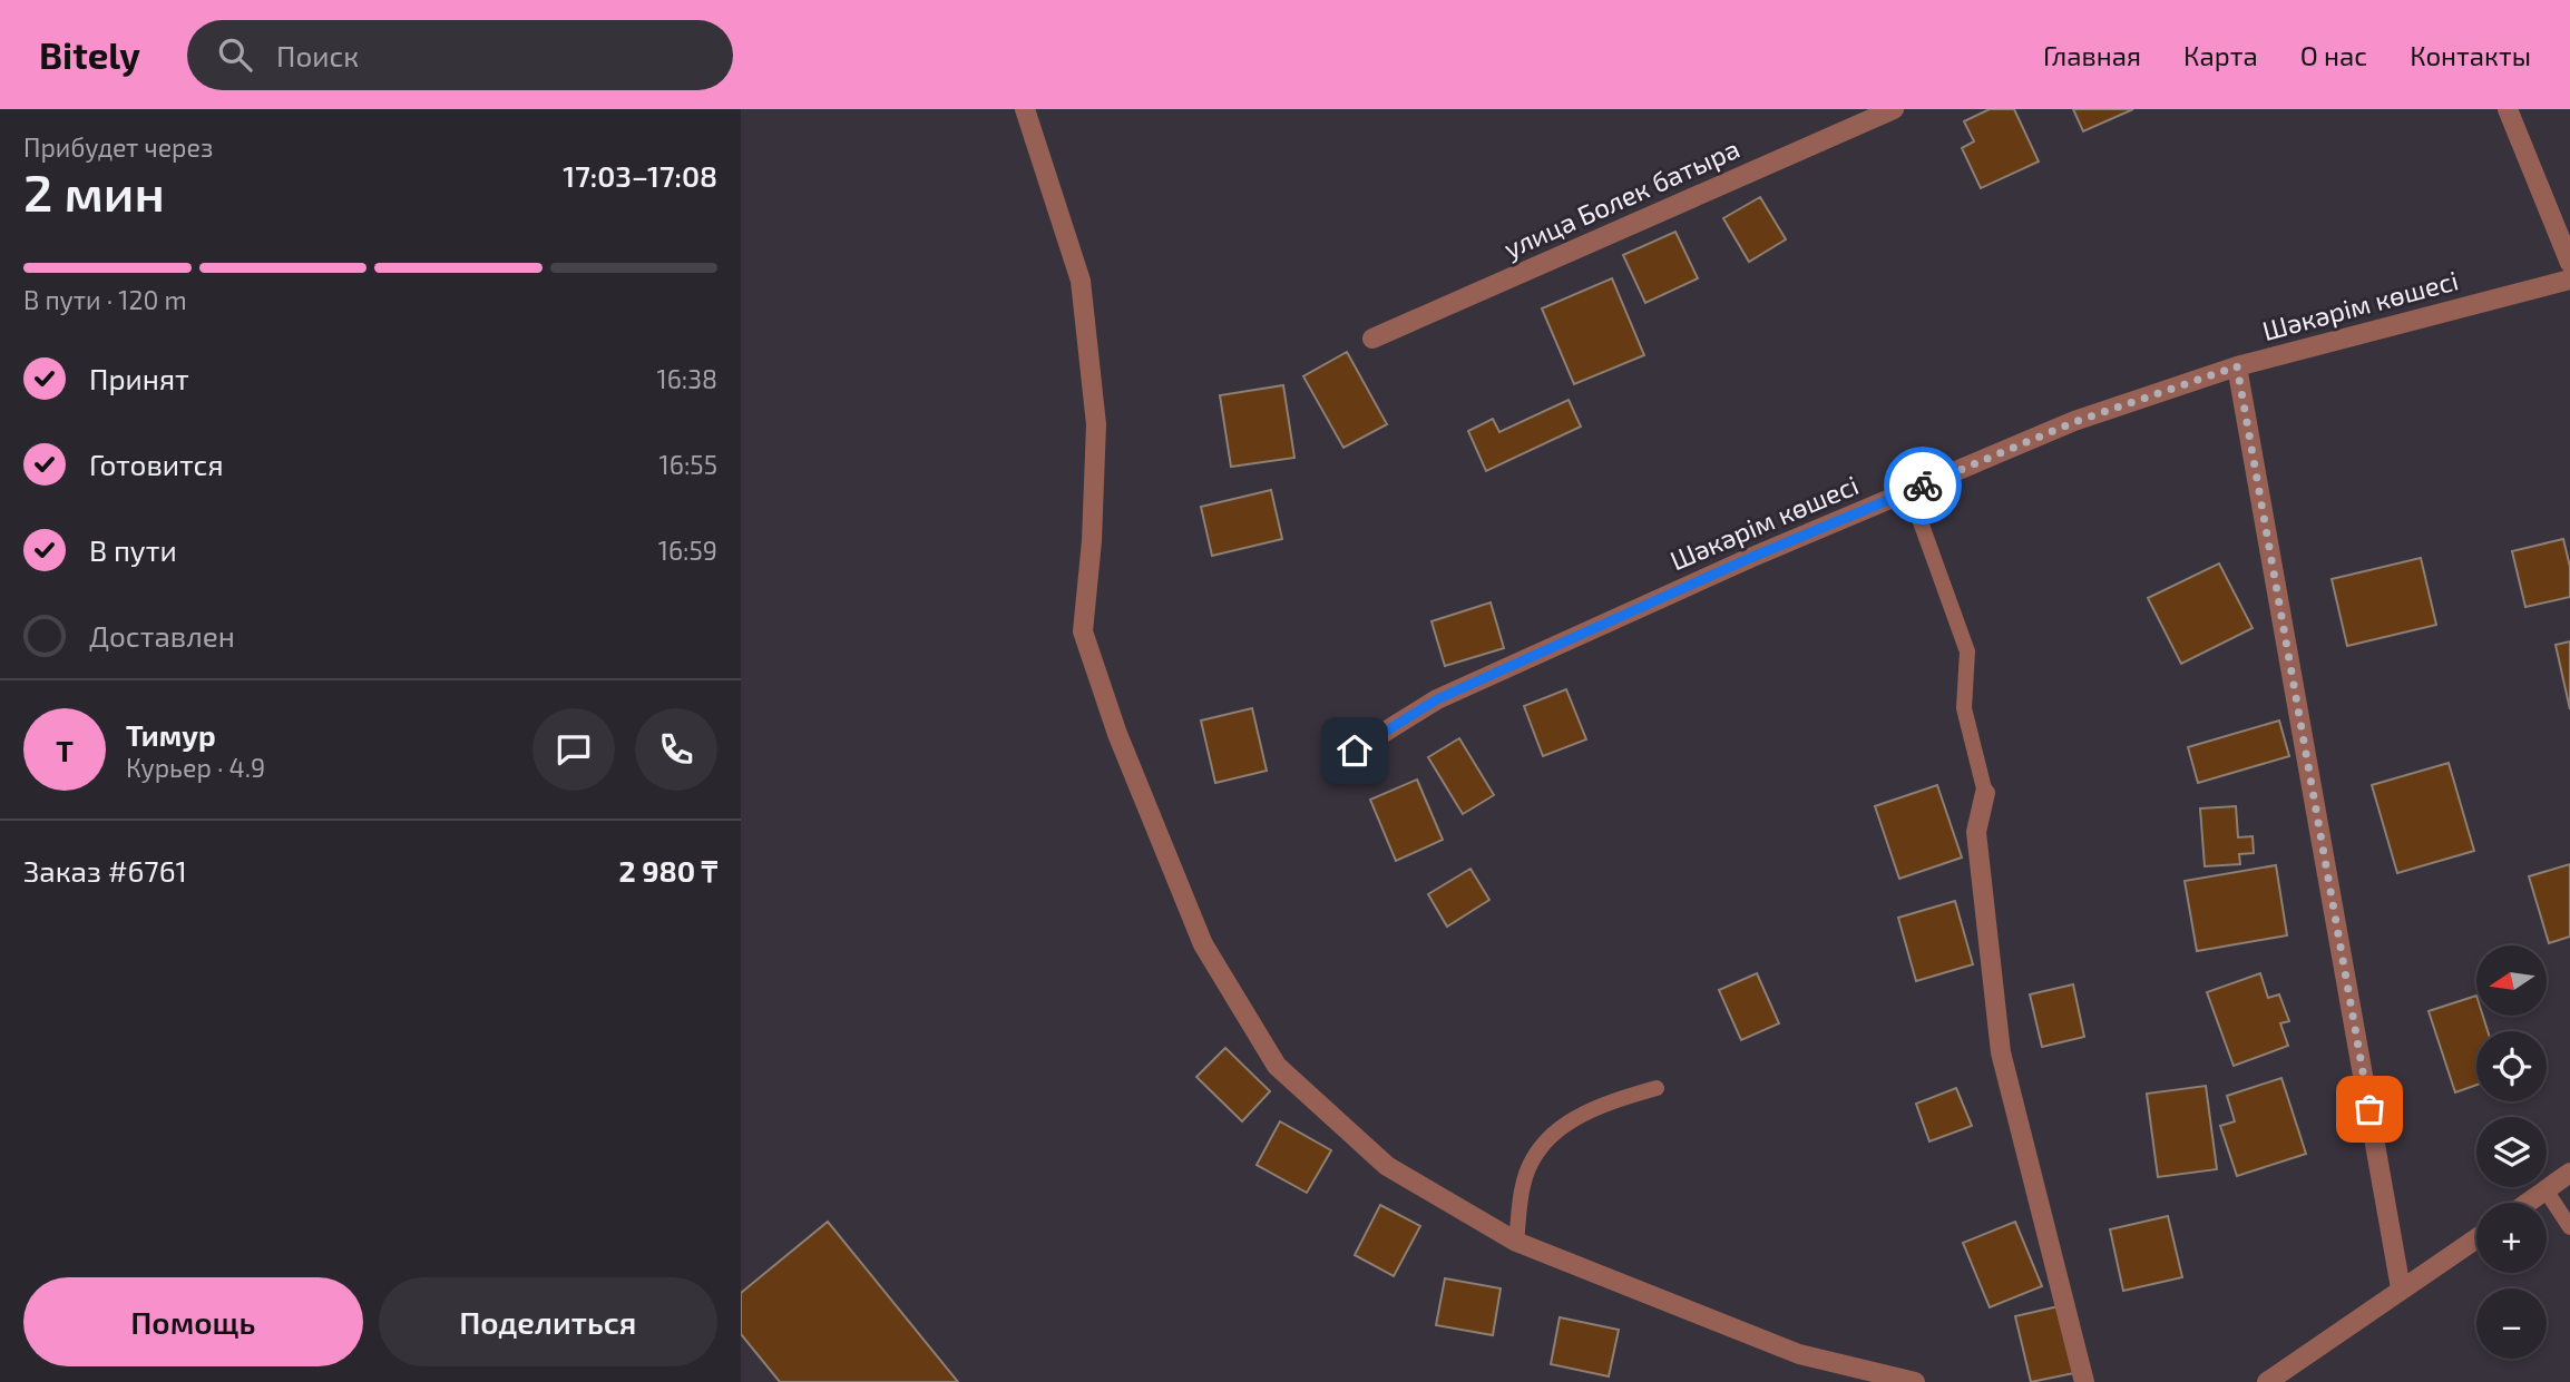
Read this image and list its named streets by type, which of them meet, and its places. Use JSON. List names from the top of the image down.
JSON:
{
  "streets": {
    "street": ["улица Болек батыра", "Шәкәрім көшесі"]
  },
  "north": "left",
  "page": {
    "header": "Bitely",
    "search": "Поиск",
    "nav": [
      "Главная",
      "Карта",
      "О нас",
      "Контакты"
    ],
    "heading": ["2 мин", "Прибудет через", "17:03–17:08"],
    "panel": [
      "Тимур",
      "Курьер · 4.9",
      "Заказ #6761",
      "2 980 ₸"
    ],
    "bar": "В пути · 120 m",
    "list": [
      ["Принят", "16:38"],
      ["Готовится", "16:55"],
      ["В пути", "16:59"],
      "Доставлен"
    ],
    "round": "Т",
    "map_buttons": ["+", "−"],
    "buttons": ["Помощь", "Поделиться"]
  }
}
